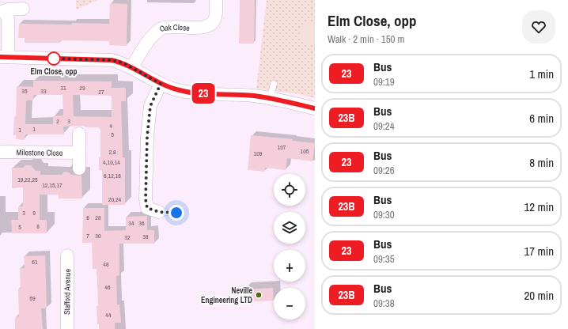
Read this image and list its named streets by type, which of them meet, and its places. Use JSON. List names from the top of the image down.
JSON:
{
  "streets": {
    "street": ["Oak Close", "Milestone Close", "Stafford Avenue"]
  },
  "places": ["Elm Close, opp", "Neville Engineering LTD"],
  "lines": ["bus line 23"],
  "house_numbers": [
    "31",
    "29",
    "35",
    "33",
    "27",
    "2",
    "3",
    "4",
    "1",
    "1",
    "5",
    "107",
    "105",
    "2,8",
    "109",
    "4,10,14",
    "6,12,16",
    "19,22,25",
    "12,15,17",
    "20,24",
    "3",
    "9",
    "6",
    "28",
    "34",
    "36",
    "8",
    "5",
    "7",
    "30",
    "38",
    "32",
    "61",
    "48",
    "46",
    "59",
    "44"
  ],
  "page": {
    "on_map": "23",
    "heading": ["Elm Close, opp", "Walk · 2 min · 150 m"],
    "list": [
      {
        "mark": "23",
        "name": "Bus",
        "note": "09:19",
        "value": "1 min"
      },
      {
        "mark": "23B",
        "name": "Bus",
        "note": "09:24",
        "value": "6 min"
      },
      {
        "mark": "23",
        "name": "Bus",
        "note": "09:26",
        "value": "8 min"
      },
      {
        "mark": "23B",
        "name": "Bus",
        "note": "09:30",
        "value": "12 min"
      },
      {
        "mark": "23",
        "name": "Bus",
        "note": "09:35",
        "value": "17 min"
      },
      {
        "mark": "23B",
        "name": "Bus",
        "note": "09:38",
        "value": "20 min"
      }
    ],
    "map_buttons": ["+", "−"]
  }
}
